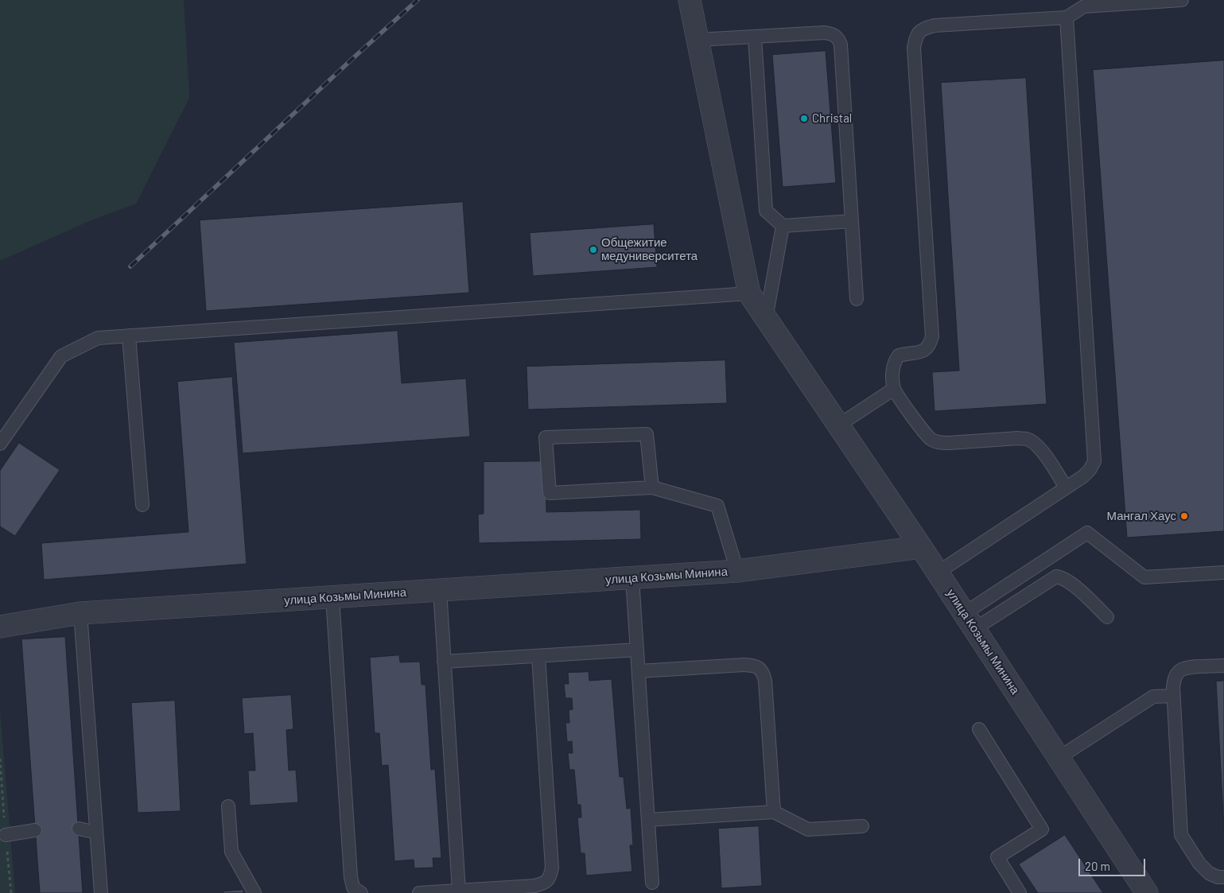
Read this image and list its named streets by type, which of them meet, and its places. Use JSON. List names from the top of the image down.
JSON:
{
  "streets": {
    "street": ["улица Козьмы Минина"]
  },
  "places": ["Christal", "Общежитие медуниверситета", "Мангал Хаус"],
  "scale_bar": "20 m"
}
